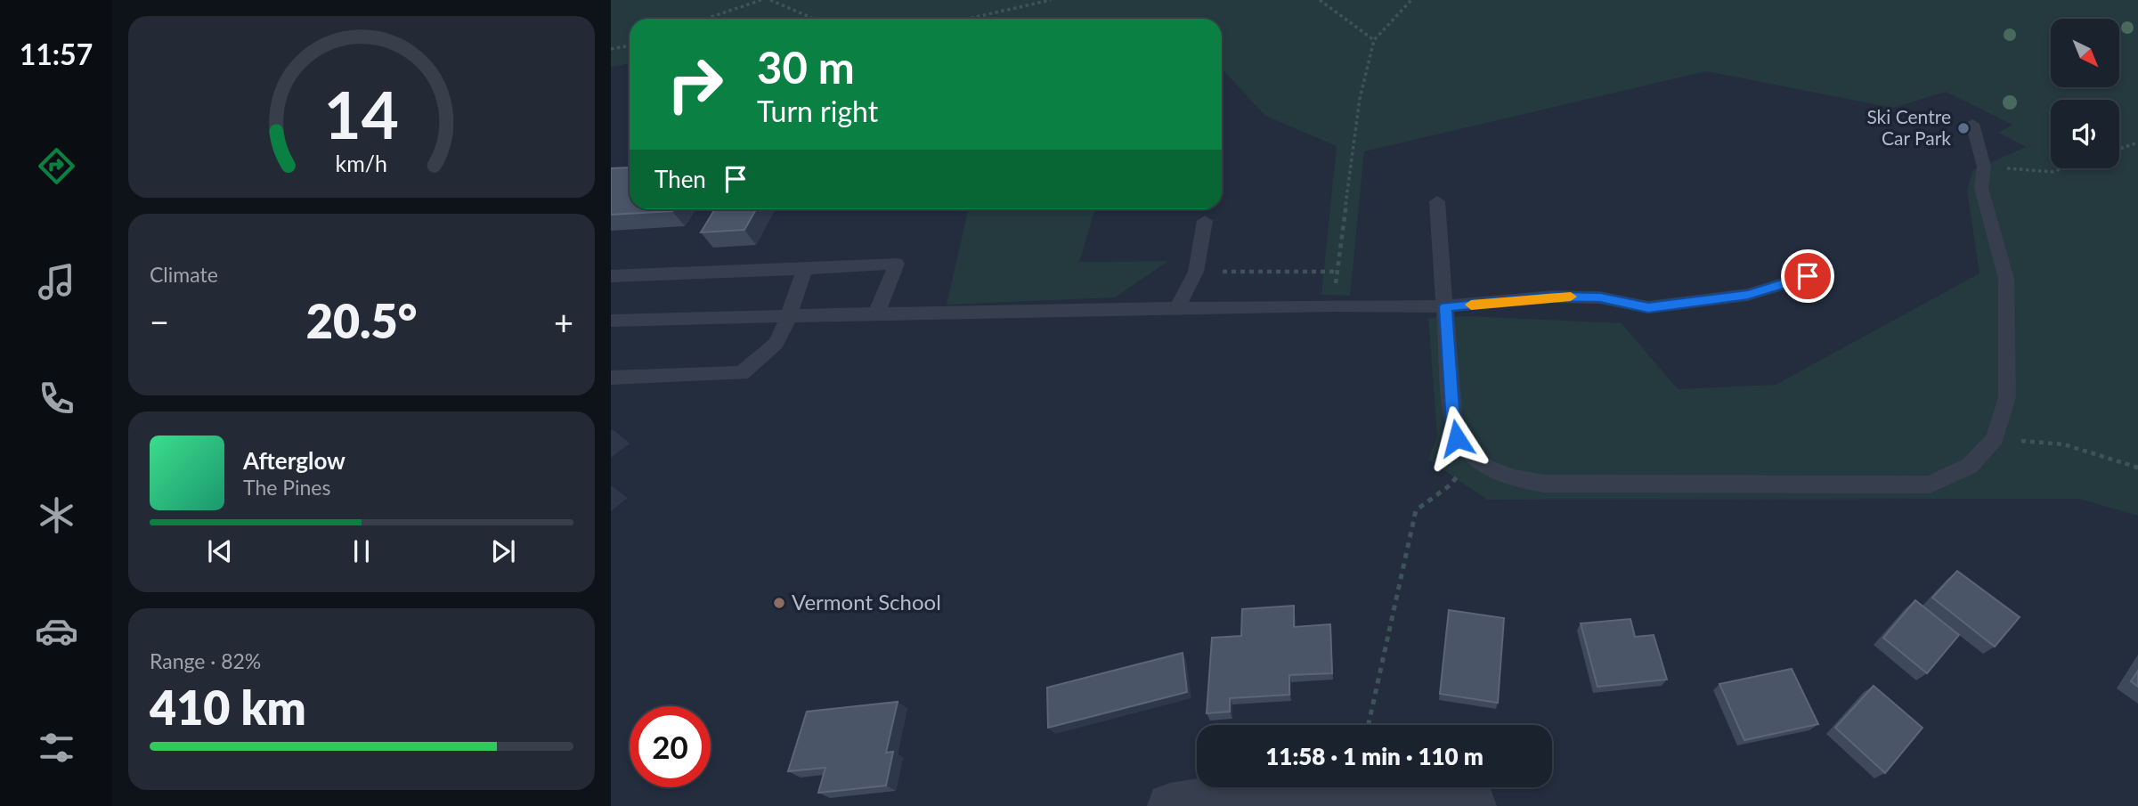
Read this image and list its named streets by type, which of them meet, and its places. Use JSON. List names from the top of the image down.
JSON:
{
  "places": ["Ski Centre Car Park", "Vermont School"],
  "north": "bottom right",
  "page": {
    "tabs": "11:57",
    "turn": ["30 m", "Turn right"],
    "then": "Then",
    "tile": [
      "Climate",
      ["Range · 82%", "410 km"]
    ],
    "heat": ["−", "20.5°", "+"],
    "song": ["Afterglow", "The Pines"],
    "limit": "20",
    "trip": "11:58 · 1 min · 110 m",
    "gauge": ["14", "km/h"]
  }
}
